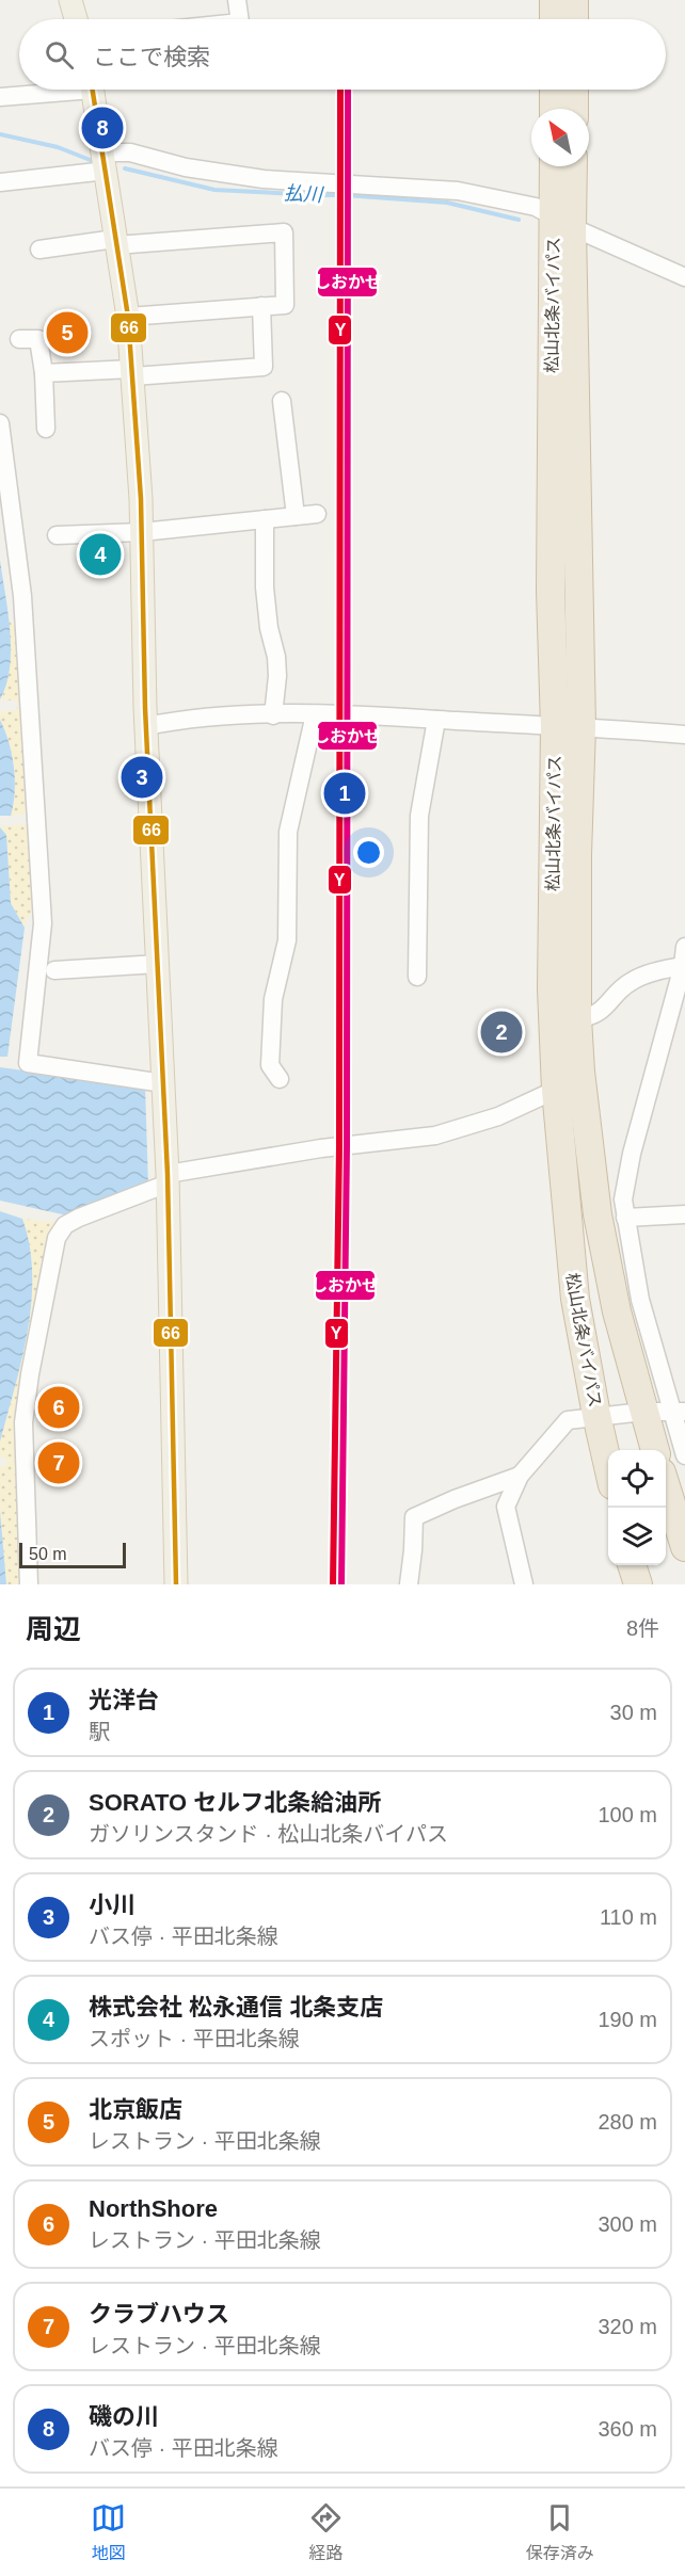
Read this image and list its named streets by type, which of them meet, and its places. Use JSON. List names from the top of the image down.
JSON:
{
  "streets": {
    "highway": ["松山北条バイパス"]
  },
  "water": ["払川"],
  "lines": ["transit line Y", "transit line しおかぜ", "transit line 66"],
  "scale_bar": "50 m",
  "north": "top left",
  "page": {
    "search": "ここで検索",
    "pins": [
      "8",
      "5",
      "4",
      "3",
      "1",
      "2",
      "6",
      "7"
    ],
    "scale": "50 m",
    "heading": ["周辺", "8件"],
    "list": [
      {
        "mark": "1",
        "name": "光洋台",
        "note": "駅",
        "value": "30 m"
      },
      {
        "mark": "2",
        "name": "SORATO セルフ北条給油所",
        "note": "ガソリンスタンド · 松山北条バイパス",
        "value": "100 m"
      },
      {
        "mark": "3",
        "name": "小川",
        "note": "バス停 · 平田北条線",
        "value": "110 m"
      },
      {
        "mark": "4",
        "name": "株式会社 松永通信 北条支店",
        "note": "スポット · 平田北条線",
        "value": "190 m"
      },
      {
        "mark": "5",
        "name": "北京飯店",
        "note": "レストラン · 平田北条線",
        "value": "280 m"
      },
      {
        "mark": "6",
        "name": "NorthShore",
        "note": "レストラン · 平田北条線",
        "value": "300 m"
      },
      {
        "mark": "7",
        "name": "クラブハウス",
        "note": "レストラン · 平田北条線",
        "value": "320 m"
      },
      {
        "mark": "8",
        "name": "磯の川",
        "note": "バス停 · 平田北条線",
        "value": "360 m"
      }
    ],
    "nav": ["地図", "経路", "保存済み"]
  }
}
